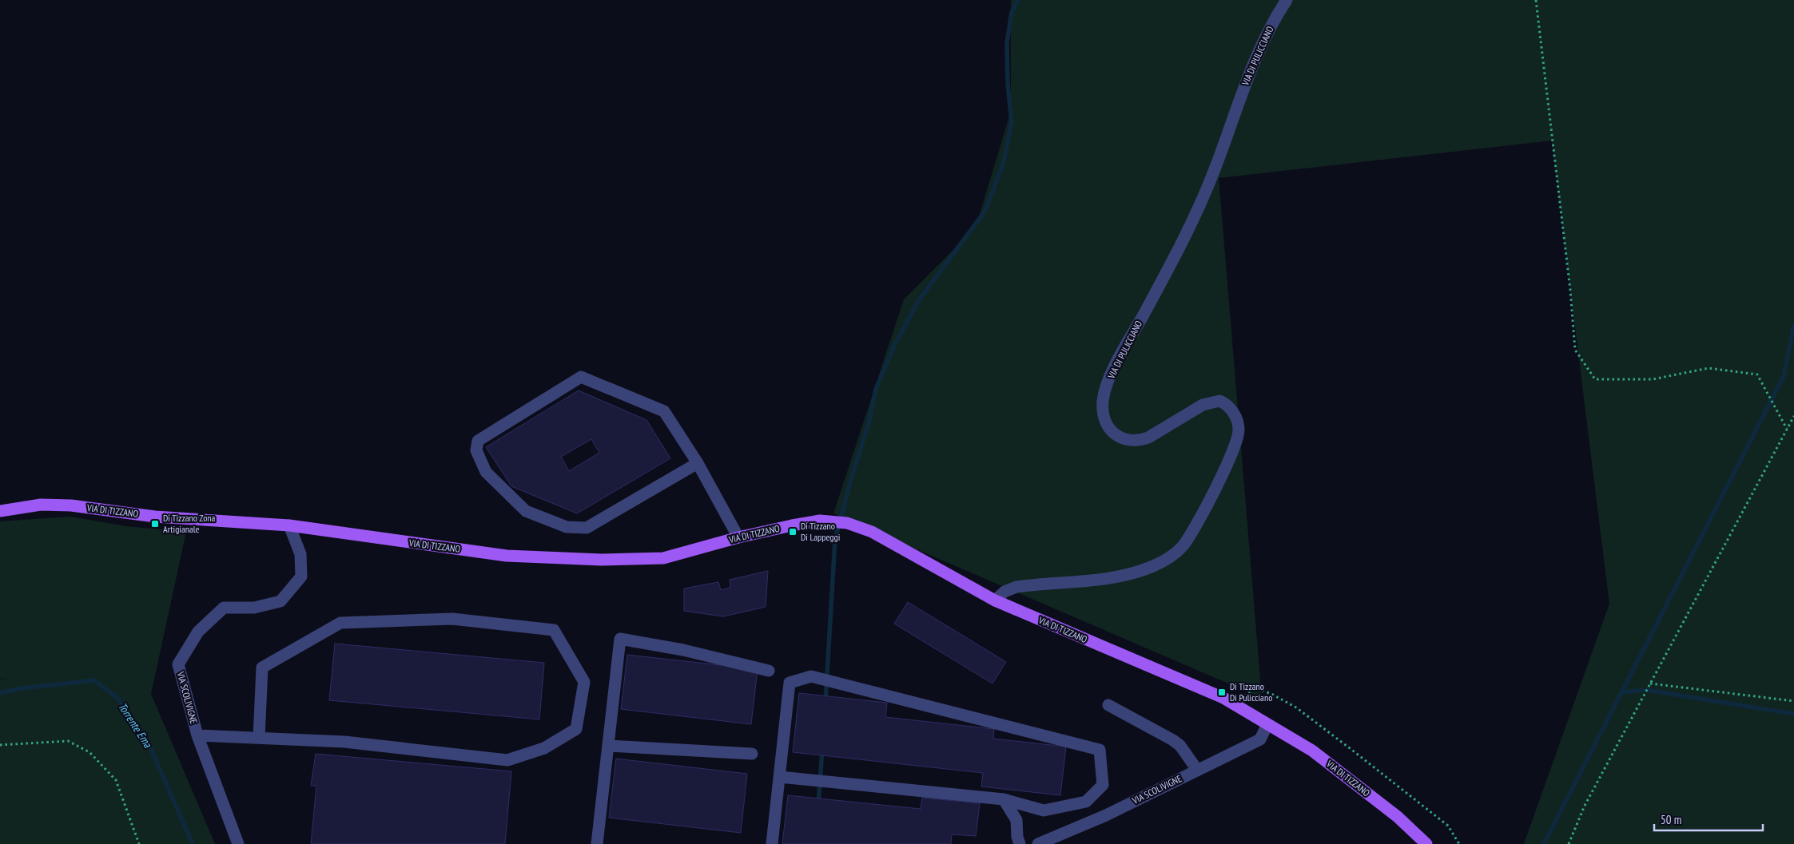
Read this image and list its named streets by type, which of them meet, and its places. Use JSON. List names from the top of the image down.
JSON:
{
  "streets": {
    "main road": ["VIA DI TIZZANO"],
    "street": ["VIA DI PULICCIANO", "VIA SCOLIVIGNE"]
  },
  "crossings": [
    ["VIA DI PULICCIANO", "VIA DI TIZZANO"],
    ["VIA DI TIZZANO", "VIA SCOLIVIGNE"]
  ],
  "water": ["Torrente Ema"],
  "places": {
    "transit": ["Di Tizzano Zona Artigianale", "Di Tizzano Di Lappeggi", "Di Tizzano Di Pulicciano"]
  },
  "scale_bar": "50 m"
}
